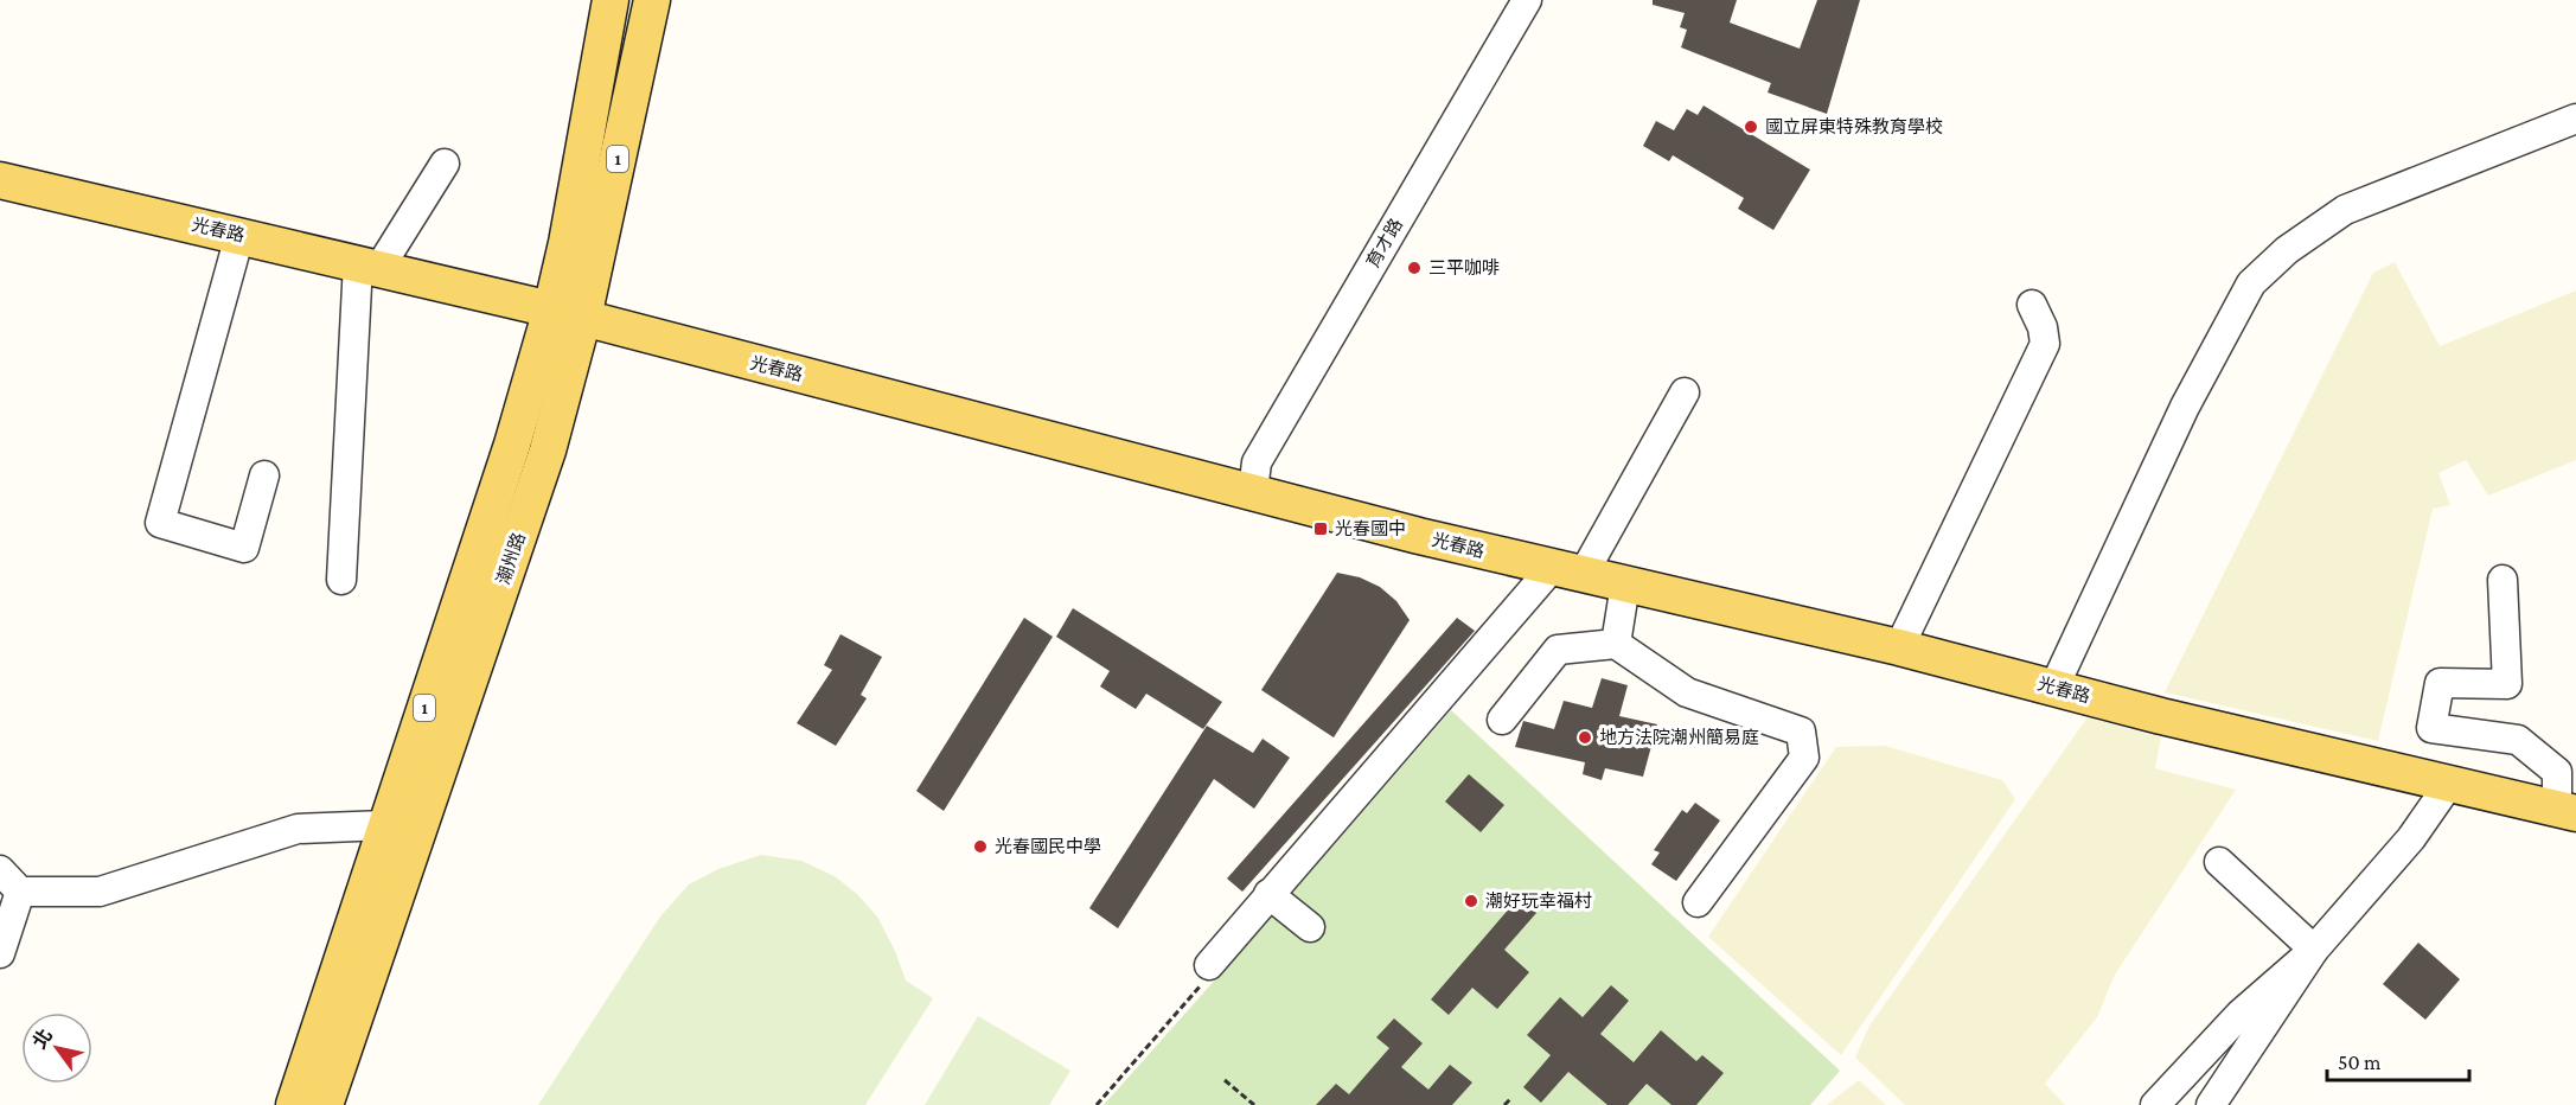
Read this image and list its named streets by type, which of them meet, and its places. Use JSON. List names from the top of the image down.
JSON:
{
  "streets": {
    "main road": ["1", "光春路", "潮州路"],
    "street": ["育才路"]
  },
  "crossings": [
    ["光春路", "育才路"],
    ["光春路", "潮州路"]
  ],
  "places": {
    "other": [
      "國立屏東特殊教育學校",
      "三平咖啡",
      "地方法院潮州簡易庭",
      "光春國民中學",
      "潮好玩幸福村"
    ],
    "transit": ["光春國中"]
  },
  "scale_bar": "50 m",
  "north": "top left"
}
